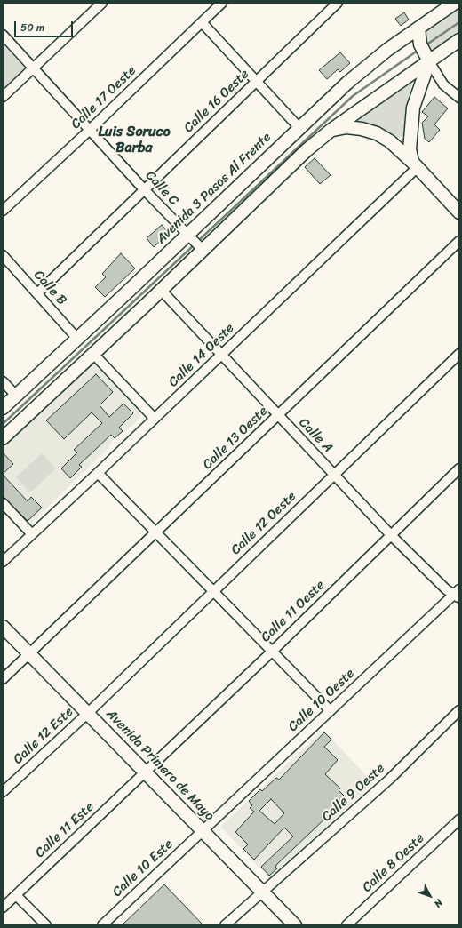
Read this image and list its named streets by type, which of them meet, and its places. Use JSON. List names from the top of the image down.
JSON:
{
  "streets": {
    "main road": ["Avenida 3 Pasos Al Frente", "Avenida Primero de Mayo"],
    "street": [
      "Calle 17 Oeste",
      "Calle 16 Oeste",
      "Calle C",
      "Calle B",
      "Calle 14 Oeste",
      "Calle A",
      "Calle 13 Oeste",
      "Calle 12 Oeste",
      "Calle 11 Oeste",
      "Calle 10 Oeste",
      "Calle 12 Este",
      "Calle 9 Oeste",
      "Calle 11 Este",
      "Calle 8 Oeste",
      "Calle 10 Este"
    ]
  },
  "crossings": [
    ["Calle 17 Oeste", "Calle C"],
    ["Calle 16 Oeste", "Calle C"],
    ["Calle 16 Oeste", "Calle B"],
    ["Calle C", "Avenida 3 Pasos Al Frente"],
    ["Avenida 3 Pasos Al Frente", "Calle B"],
    ["Avenida 3 Pasos Al Frente", "Calle A"],
    ["Calle 14 Oeste", "Calle A"],
    ["Calle A", "Calle 13 Oeste"],
    ["Calle A", "Calle 12 Oeste"],
    ["Calle A", "Calle 11 Oeste"],
    ["Calle A", "Calle 10 Oeste"],
    ["Calle 13 Oeste", "Avenida Primero de Mayo"],
    ["Calle 12 Oeste", "Calle 12 Este"],
    ["Calle 12 Oeste", "Avenida Primero de Mayo"],
    ["Calle 11 Oeste", "Avenida Primero de Mayo"],
    ["Calle 11 Oeste", "Calle 11 Este"],
    ["Calle 10 Oeste", "Avenida Primero de Mayo"],
    ["Calle 10 Oeste", "Calle 10 Este"],
    ["Calle 12 Este", "Avenida Primero de Mayo"],
    ["Avenida Primero de Mayo", "Calle 9 Oeste"],
    ["Avenida Primero de Mayo", "Calle 11 Este"],
    ["Avenida Primero de Mayo", "Calle 10 Este"]
  ],
  "districts": ["Luis Soruco Barba"],
  "scale_bar": "50 m",
  "north": "bottom right"
}
